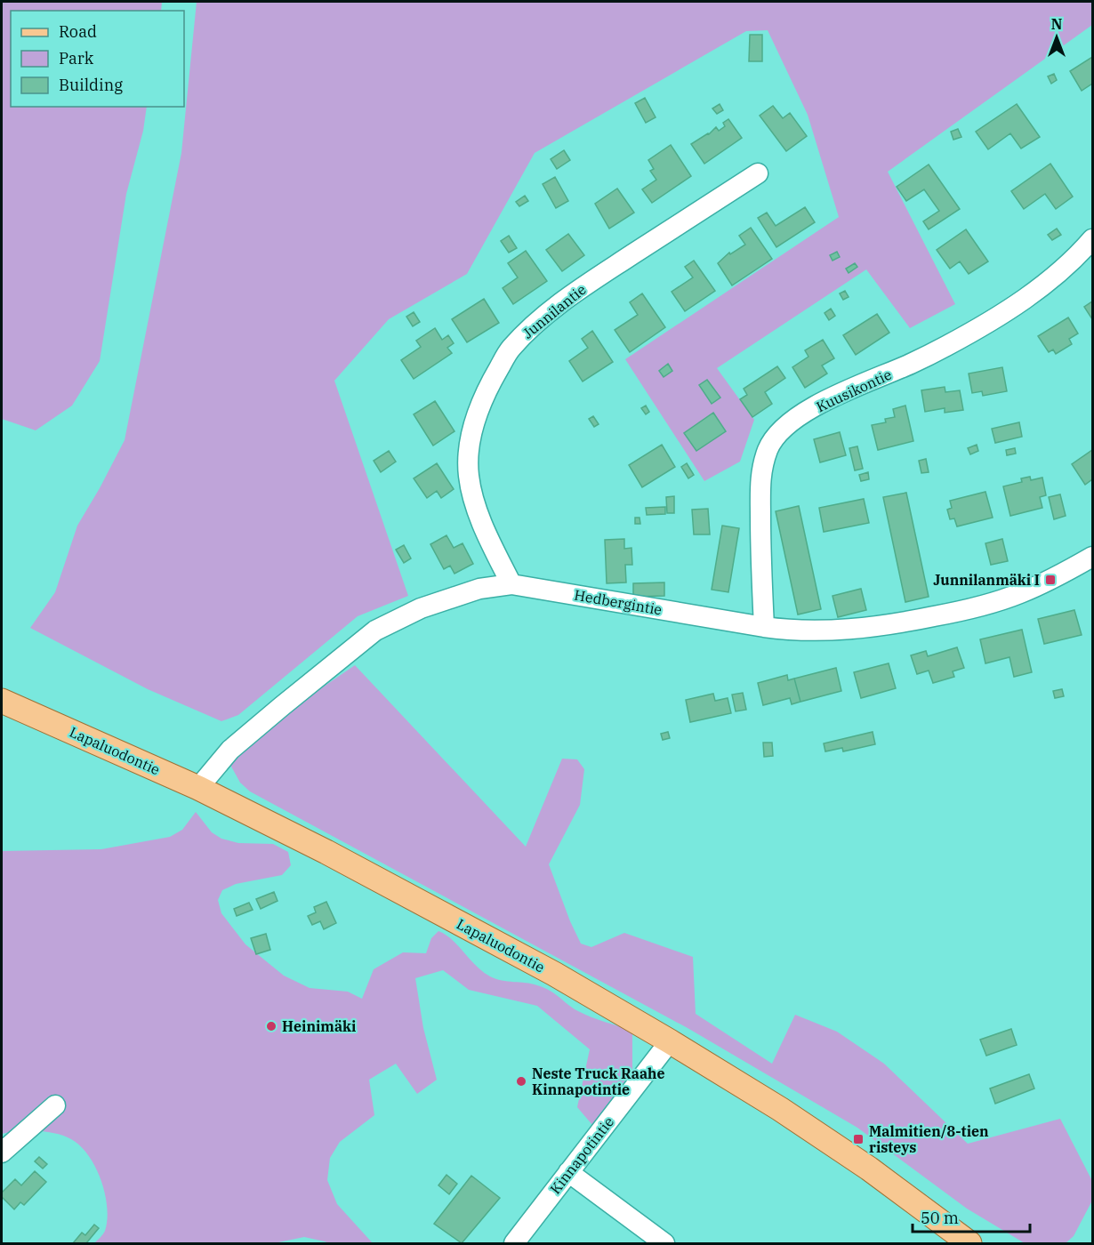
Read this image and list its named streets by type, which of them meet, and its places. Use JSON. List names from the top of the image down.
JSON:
{
  "streets": {
    "main road": ["Lapaluodontie"],
    "street": [
      "Junnilantie",
      "Kuusikontie",
      "Hedbergintie",
      "Kinnapotintie"
    ]
  },
  "crossings": [
    ["Junnilantie", "Hedbergintie"],
    ["Kuusikontie", "Hedbergintie"],
    ["Hedbergintie", "Lapaluodontie"],
    ["Lapaluodontie", "Kinnapotintie"]
  ],
  "places": {
    "transit": ["Junnilanmäki I", "Malmitien/8-tien risteys"],
    "other": ["Heinimäki", "Neste Truck Raahe Kinnapotintie"]
  },
  "legend": ["Road", "Park", "Building"],
  "scale_bar": "50 m",
  "north": "top"
}
